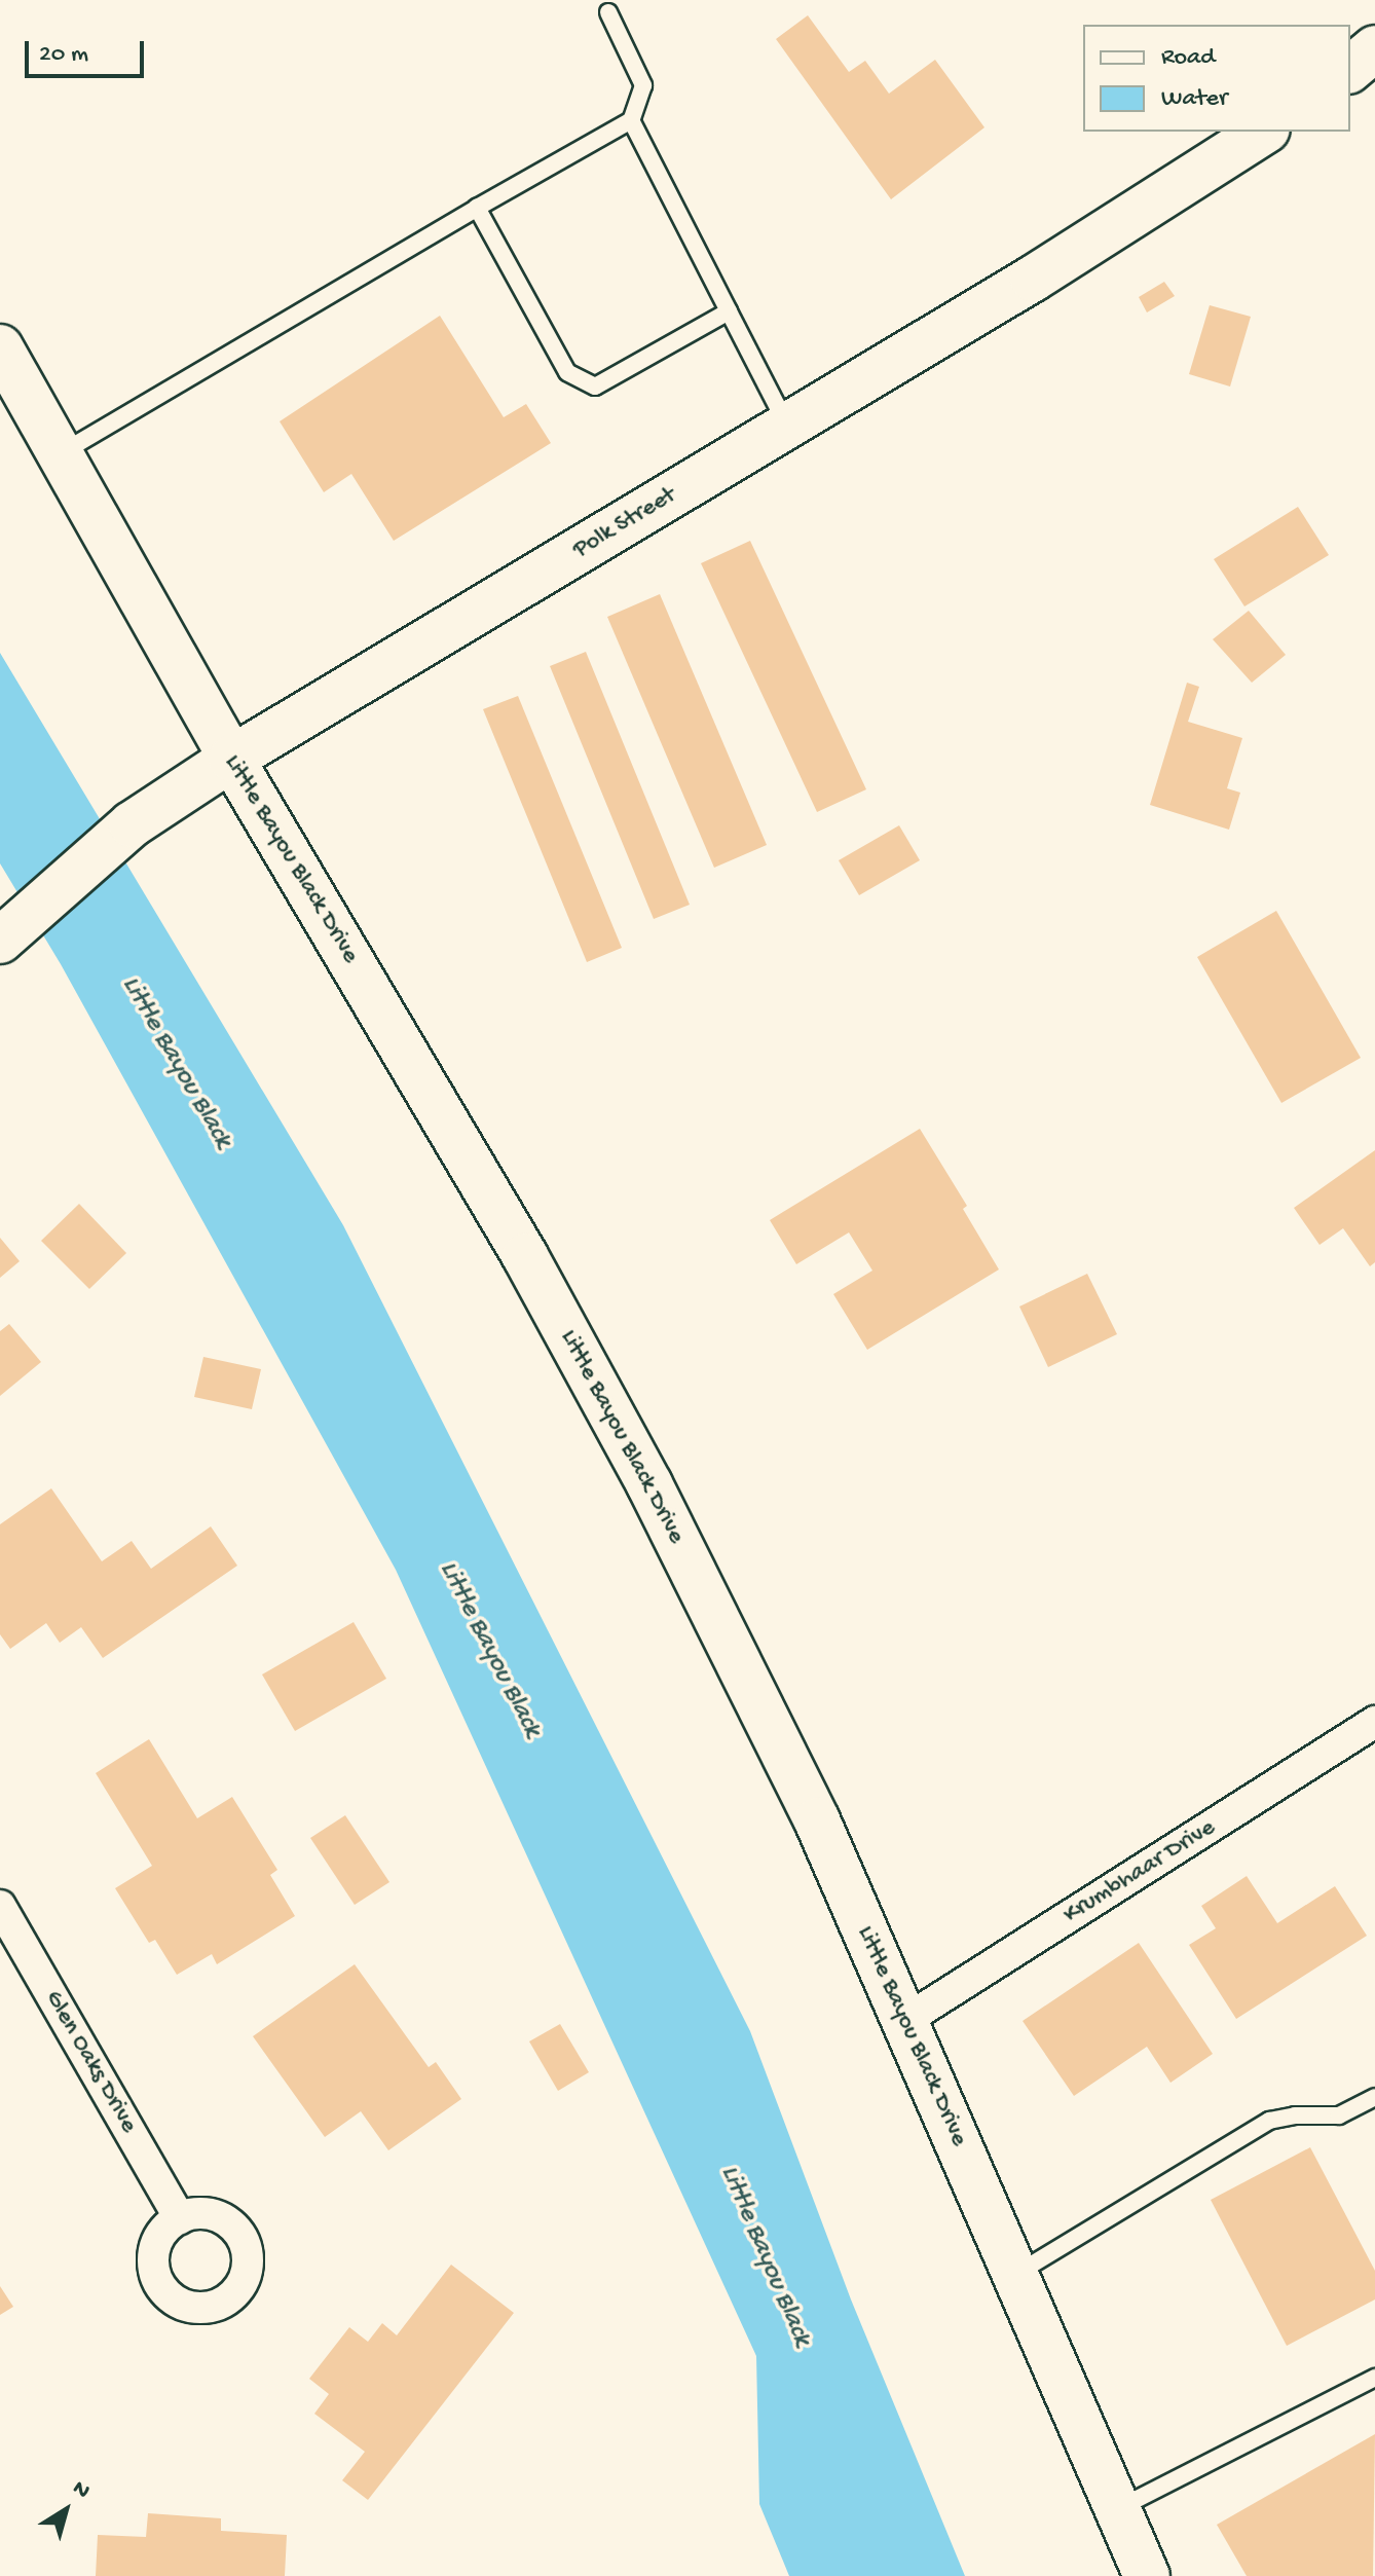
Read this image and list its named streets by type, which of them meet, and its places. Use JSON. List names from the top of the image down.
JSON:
{
  "streets": {
    "main road": ["Polk Street", "Little Bayou Black Drive"],
    "street": ["Krumbhaar Drive", "Glen Oaks Drive"]
  },
  "crossings": [
    ["Polk Street", "Little Bayou Black Drive"],
    ["Little Bayou Black Drive", "Krumbhaar Drive"]
  ],
  "water": ["Little Bayou Black"],
  "legend": ["Road", "Water"],
  "scale_bar": "20 m",
  "north": "top right"
}
